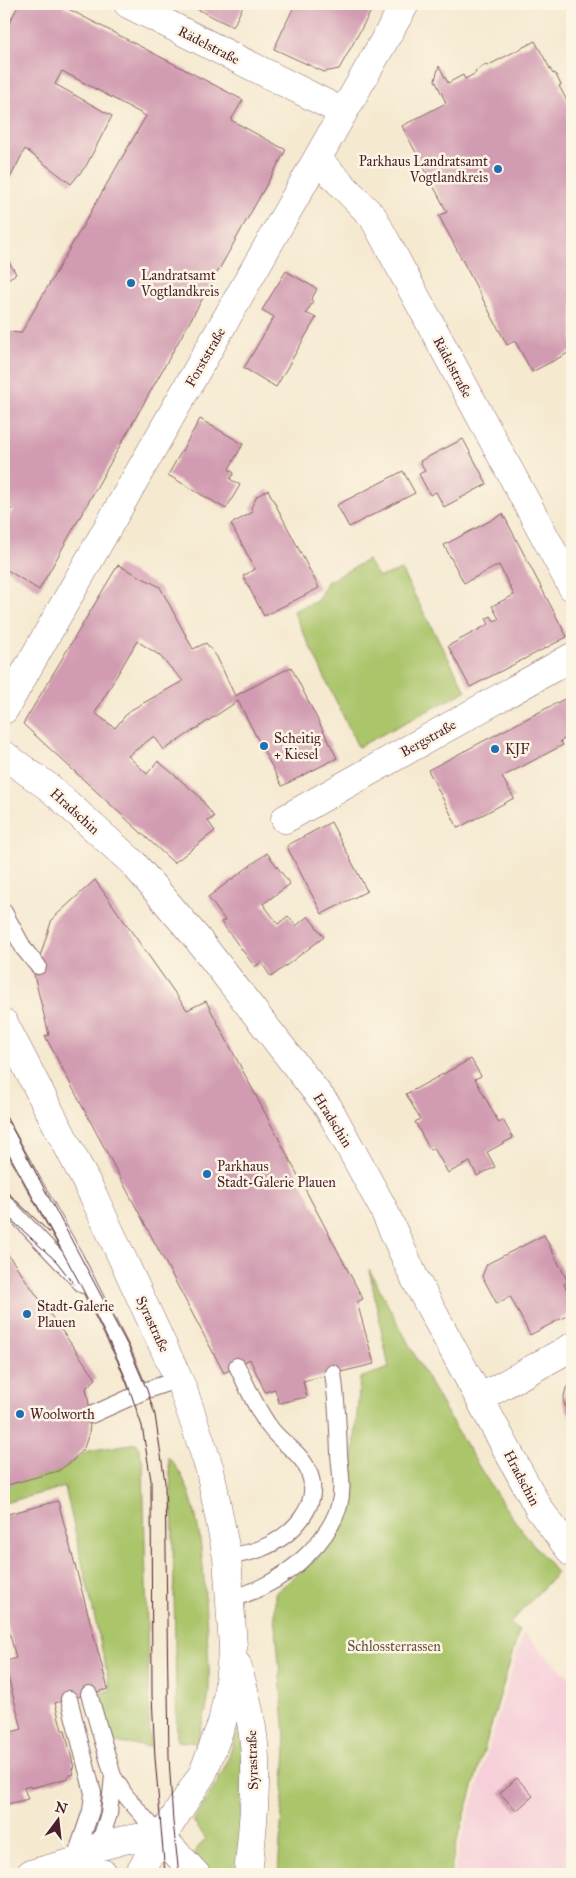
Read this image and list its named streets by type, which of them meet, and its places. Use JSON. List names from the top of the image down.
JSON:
{
  "streets": {
    "street": [
      "Rädelstraße",
      "Forststraße",
      "Bergstraße",
      "Hradschin",
      "Syrastraße"
    ]
  },
  "crossings": [
    ["Rädelstraße", "Forststraße"]
  ],
  "parks": ["Schlossterrassen"],
  "places": [
    "Parkhaus Landratsamt Vogtlandkreis",
    "Landratsamt Vogtlandkreis",
    "Scheitig + Kiesel",
    "KJF",
    "Parkhaus Stadt-Galerie Plauen",
    "Stadt-Galerie Plauen",
    "Woolworth"
  ],
  "north": "top"
}
